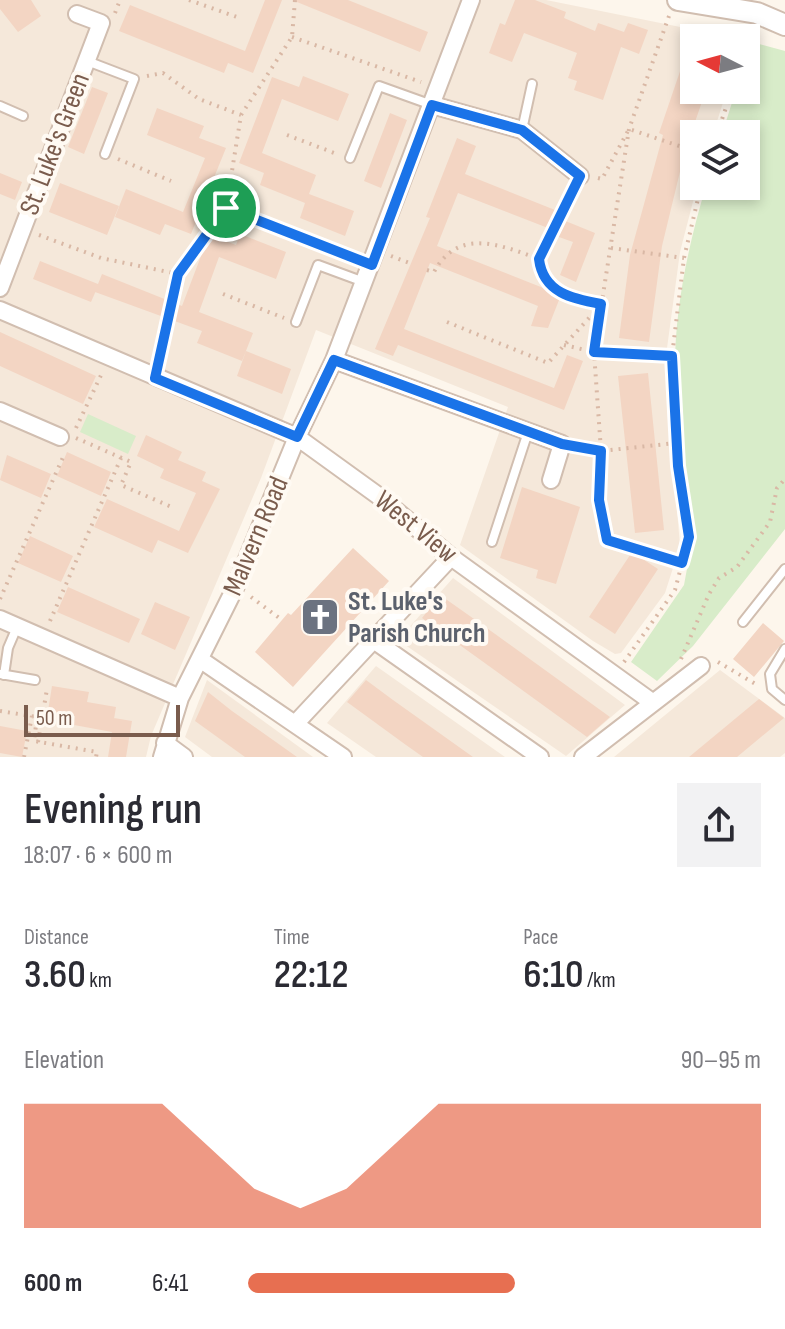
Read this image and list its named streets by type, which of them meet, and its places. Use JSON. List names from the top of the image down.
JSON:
{
  "streets": {
    "street": ["St. Luke's Green", "West View", "Malvern Road"]
  },
  "crossings": [
    ["West View", "Malvern Road"]
  ],
  "places": {
    "church": ["St. Luke's Parish Church"]
  },
  "scale_bar": "50 m",
  "north": "left",
  "page": {
    "scale": "50 m",
    "heading": ["Evening run", "18:07 · 6 × 600 m"],
    "stats": [
      ["Distance", "3.60 km"],
      ["Time", "22:12"],
      ["Pace", "6:10 /km"]
    ],
    "chart": ["Elevation", "90–95 m"],
    "list": [
      {
        "name": "600 m",
        "note": "6:41"
      }
    ]
  }
}
